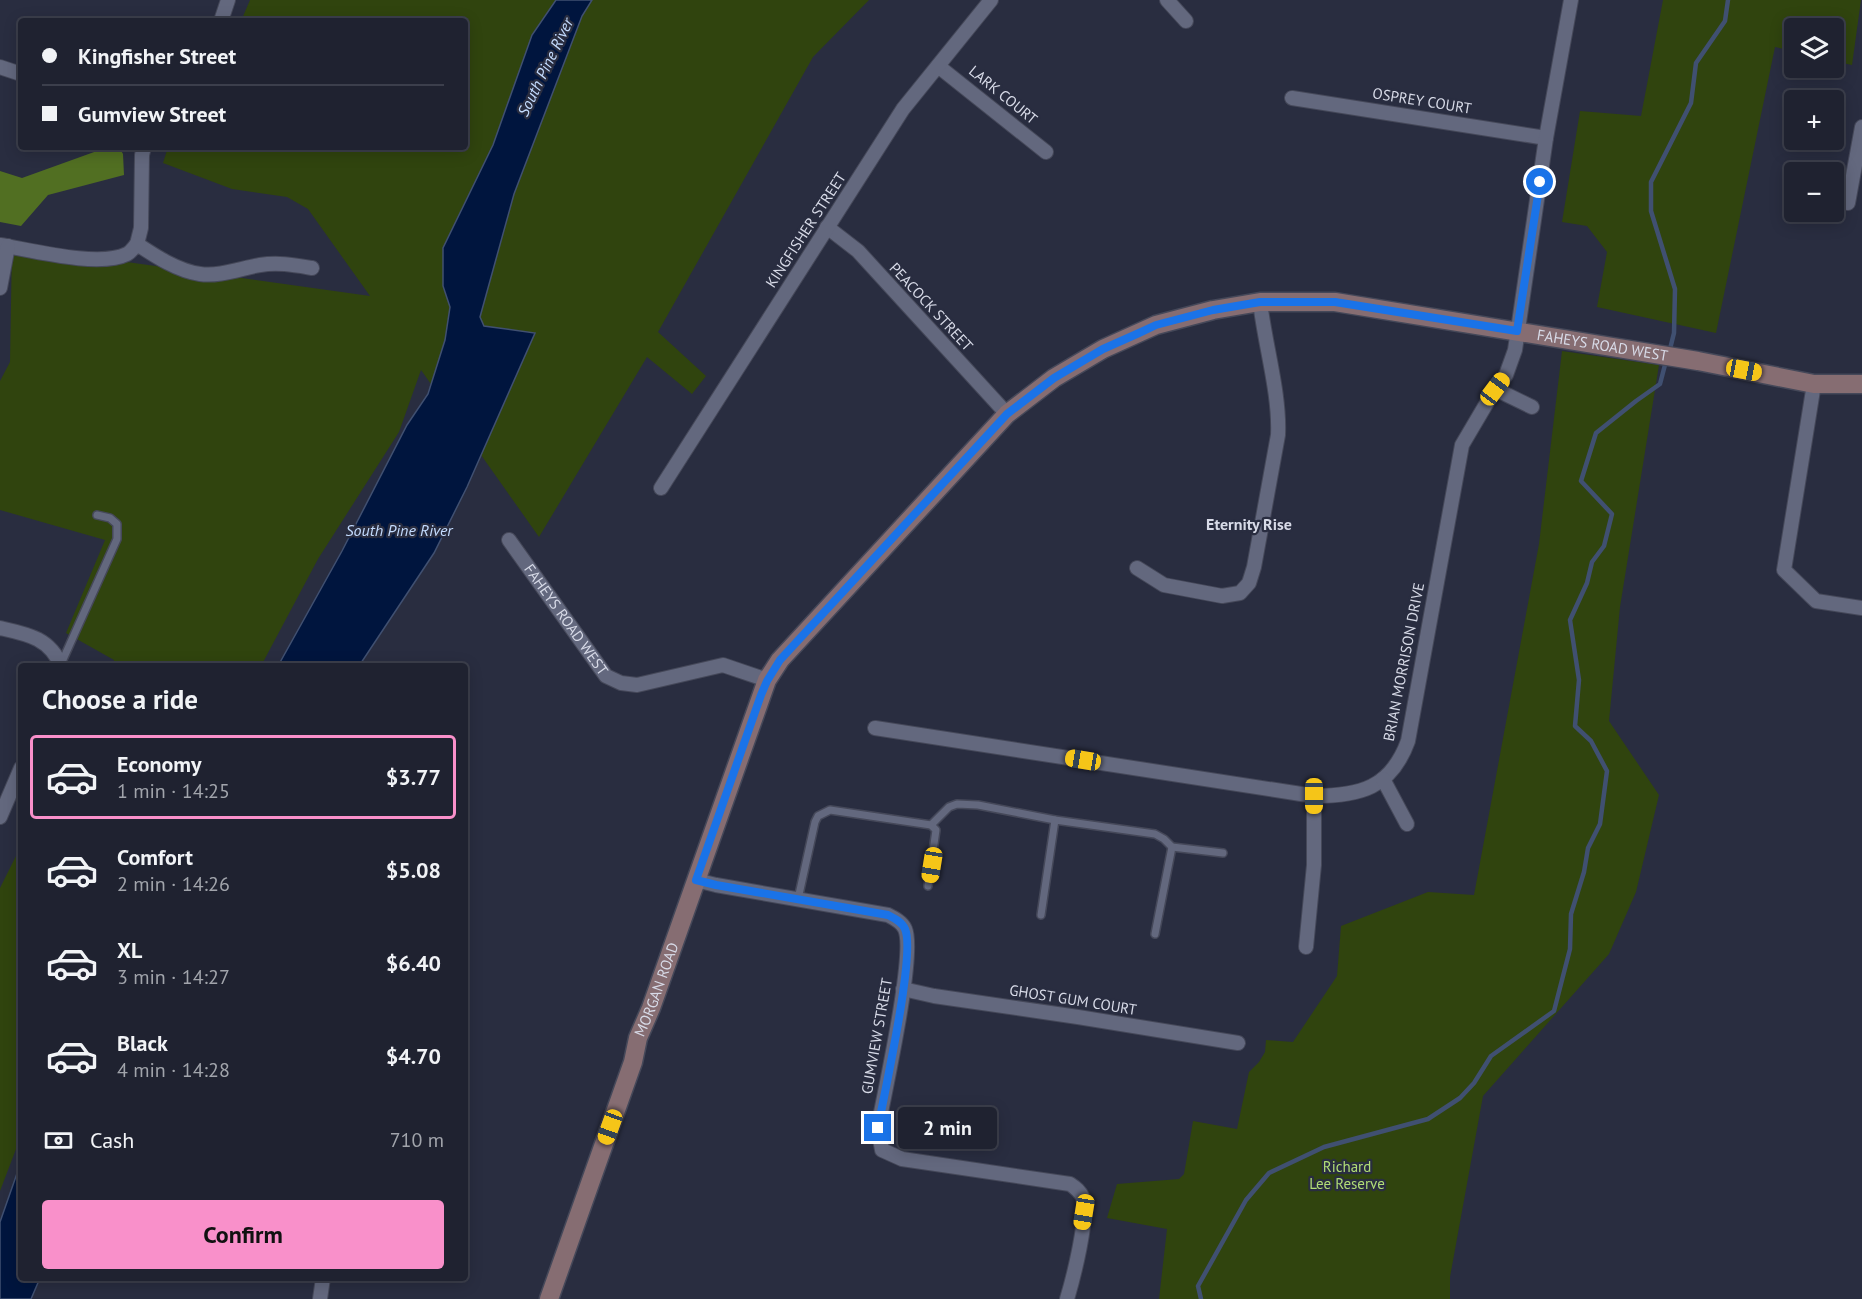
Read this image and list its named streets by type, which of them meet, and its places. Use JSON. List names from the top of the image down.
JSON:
{
  "streets": {
    "street": [
      "LARK COURT",
      "OSPREY COURT",
      "KINGFISHER STREET",
      "PEACOCK STREET",
      "FAHEYS ROAD WEST",
      "BRIAN MORRISON DRIVE",
      "MORGAN ROAD",
      "GHOST GUM COURT",
      "GUMVIEW STREET"
    ]
  },
  "crossings": [
    ["LARK COURT", "KINGFISHER STREET"],
    ["KINGFISHER STREET", "PEACOCK STREET"],
    ["PEACOCK STREET", "FAHEYS ROAD WEST"],
    ["FAHEYS ROAD WEST", "BRIAN MORRISON DRIVE"],
    ["FAHEYS ROAD WEST", "MORGAN ROAD"],
    ["MORGAN ROAD", "GUMVIEW STREET"],
    ["GHOST GUM COURT", "GUMVIEW STREET"]
  ],
  "districts": ["Eternity Rise"],
  "water": ["South Pine River"],
  "parks": ["Richard Lee Reserve"],
  "page": {
    "map_buttons": ["+", "−"],
    "banner": ["Kingfisher Street", "Gumview Street"],
    "heading": "Choose a ride",
    "list": [
      {
        "name": "Economy",
        "note": "1 min · 14:25",
        "value": "$3.77"
      },
      {
        "name": "Comfort",
        "note": "2 min · 14:26",
        "value": "$5.08"
      },
      {
        "name": "XL",
        "note": "3 min · 14:27",
        "value": "$6.40"
      },
      {
        "name": "Black",
        "note": "4 min · 14:28",
        "value": "$4.70"
      }
    ],
    "bubble": "2 min",
    "pay": ["Cash", "710 m"],
    "buttons": "Confirm"
  }
}
